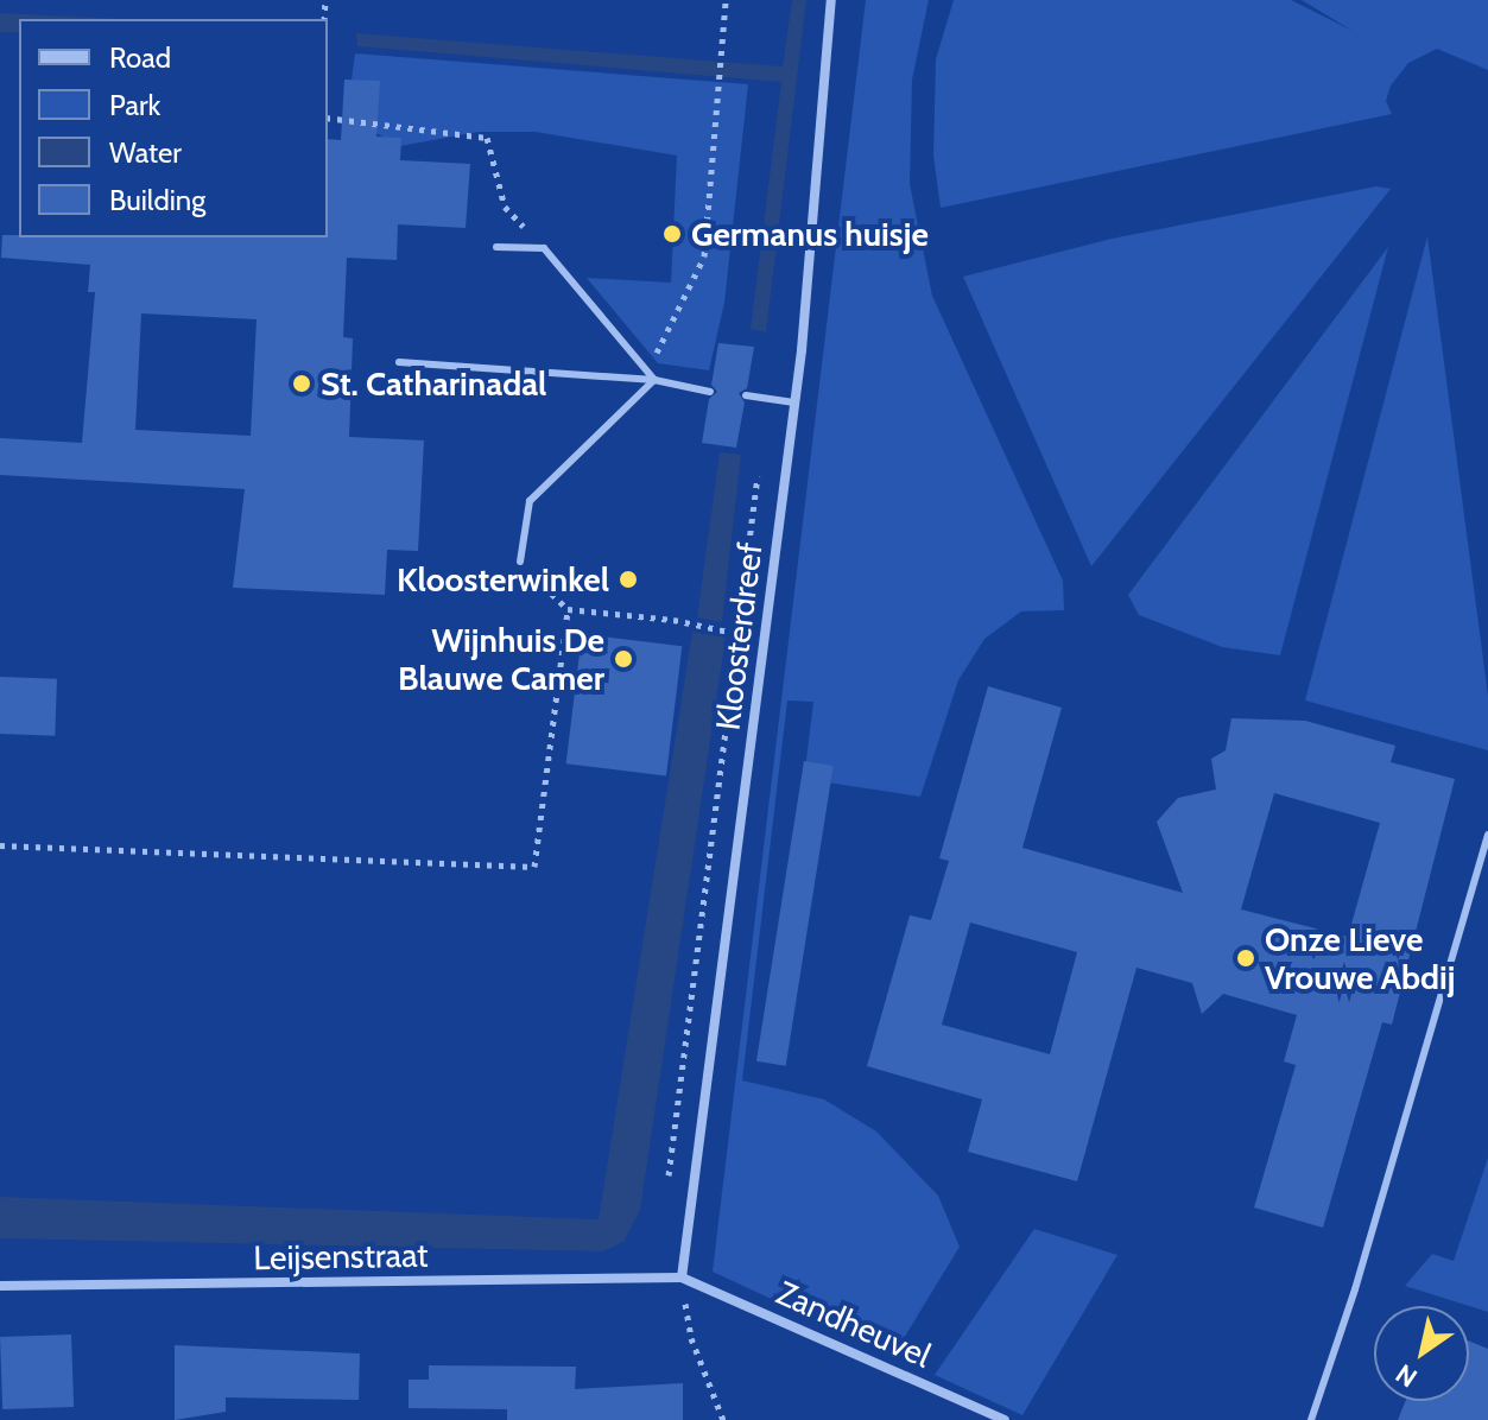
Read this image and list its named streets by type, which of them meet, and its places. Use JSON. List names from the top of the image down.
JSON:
{
  "streets": {
    "street": ["Kloosterdreef", "Leijsenstraat", "Zandheuvel"]
  },
  "crossings": [
    ["Kloosterdreef", "Leijsenstraat"],
    ["Kloosterdreef", "Zandheuvel"],
    ["Leijsenstraat", "Zandheuvel"]
  ],
  "places": [
    "Germanus huisje",
    "St. Catharinadal",
    "Kloosterwinkel",
    "Wijnhuis De Blauwe Camer",
    "Onze Lieve Vrouwe Abdij"
  ],
  "legend": [
    "Road",
    "Park",
    "Water",
    "Building"
  ],
  "north": "bottom left"
}
